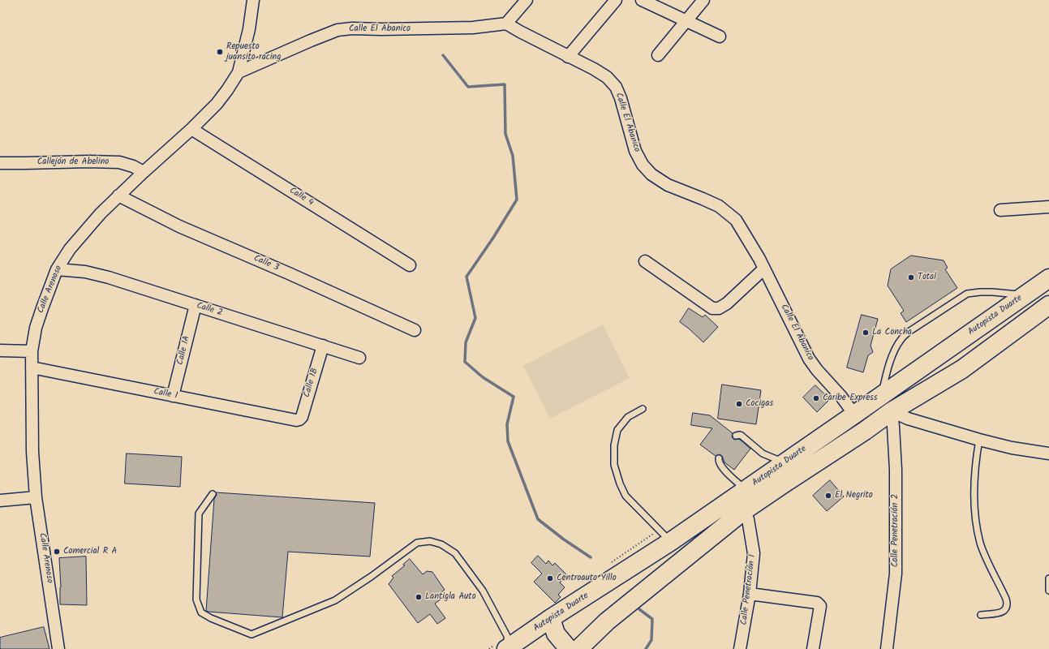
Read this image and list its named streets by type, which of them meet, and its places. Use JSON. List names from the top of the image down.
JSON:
{
  "streets": {
    "highway": ["Autopista Duarte"],
    "street": [
      "Calle El Abanico",
      "Callejón de Abelino",
      "Calle 4",
      "Calle 3",
      "Calle Arenoso",
      "Calle 2",
      "Calle 1A",
      "Calle 1B",
      "Calle 1",
      "Calle Penetración 2",
      "Calle Penetración 1"
    ]
  },
  "crossings": [
    ["Calle El Abanico", "Calle Arenoso"],
    ["Calle El Abanico", "Autopista Duarte"],
    ["Callejón de Abelino", "Calle Arenoso"],
    ["Calle 4", "Calle Arenoso"],
    ["Calle 3", "Calle Arenoso"],
    ["Calle Arenoso", "Calle 2"],
    ["Calle Arenoso", "Calle 1"],
    ["Calle 2", "Calle 1A"],
    ["Calle 2", "Calle 1B"],
    ["Autopista Duarte", "Calle Penetración 2"],
    ["Autopista Duarte", "Calle Penetración 1"],
    ["Calle 1A", "Calle 1"],
    ["Calle 1B", "Calle 1"]
  ],
  "places": [
    "Repuesto juansito racing",
    "Total",
    "La Concha",
    "Caribe Express",
    "Cocigas",
    "El Negrito",
    "Comercial R A",
    "Centroauto Yillo",
    "Lantigla Auto"
  ]
}
